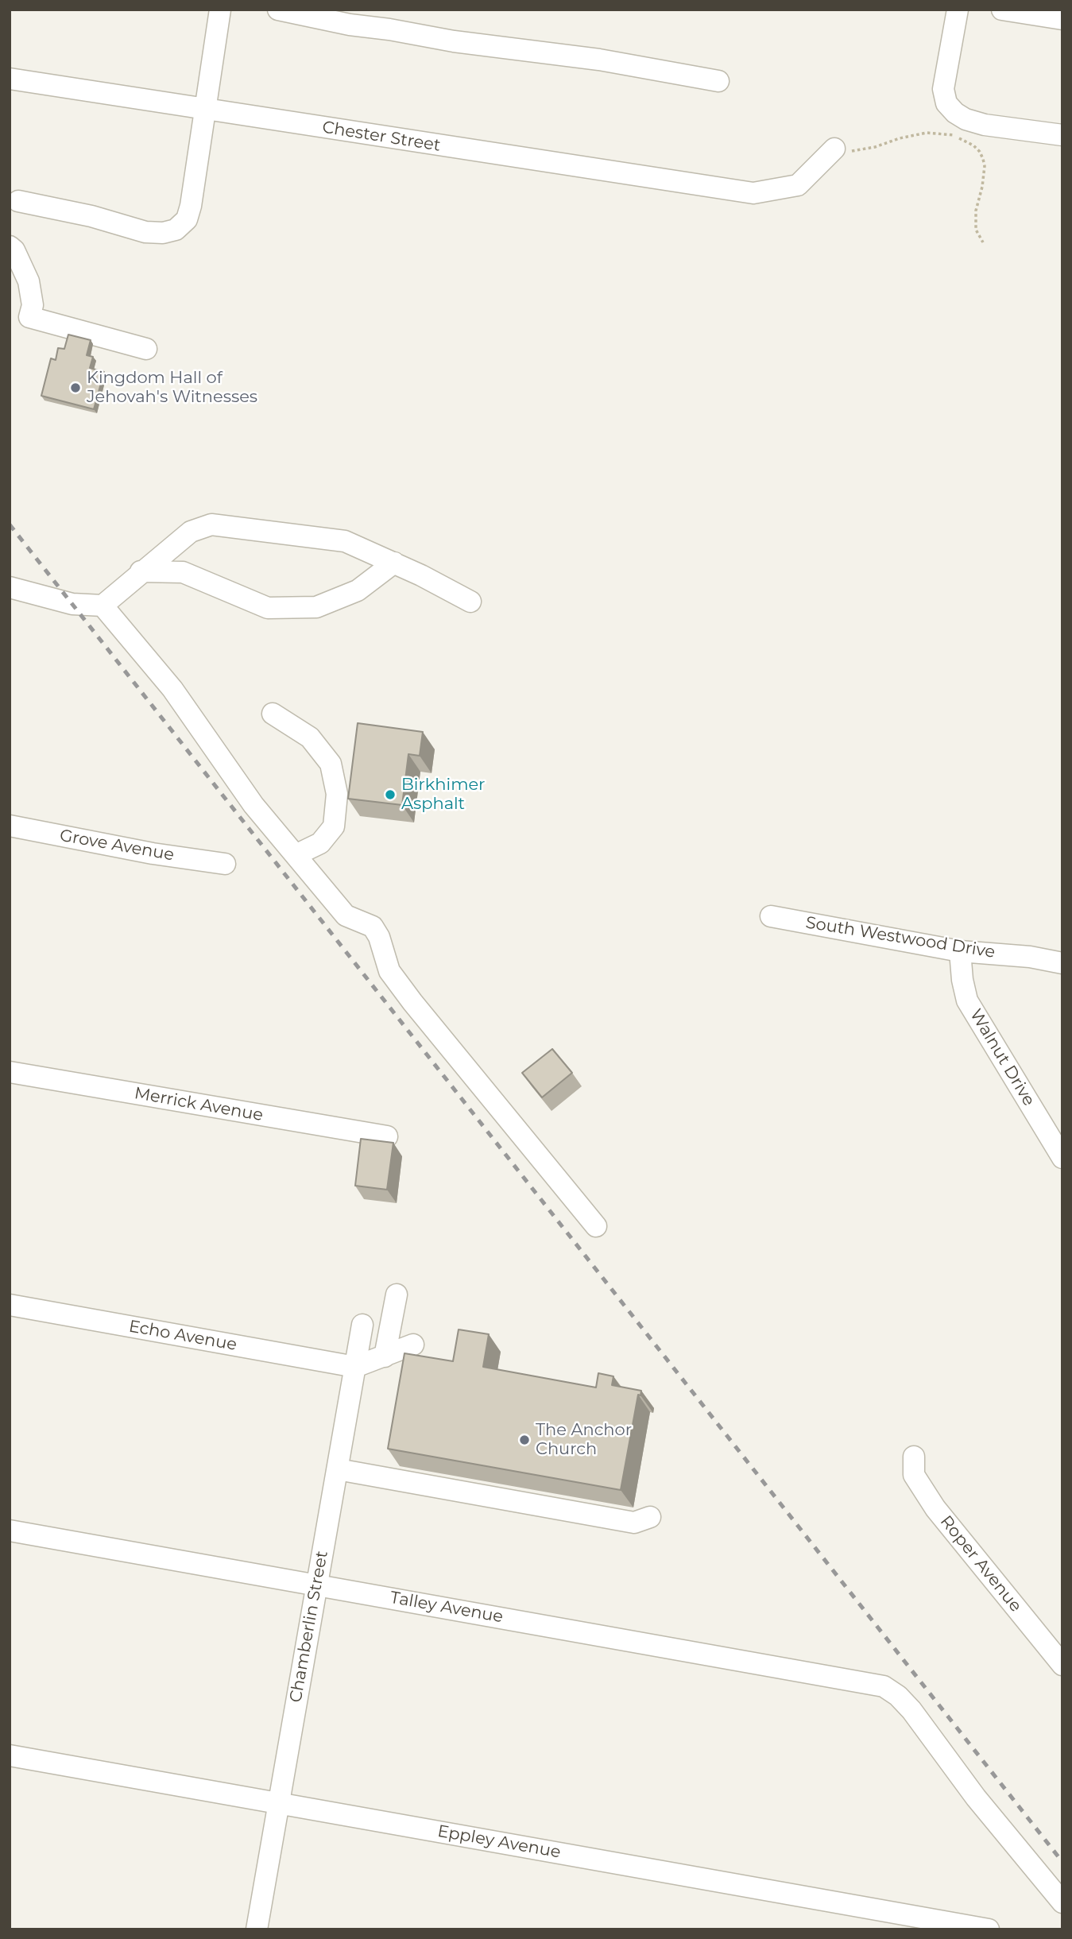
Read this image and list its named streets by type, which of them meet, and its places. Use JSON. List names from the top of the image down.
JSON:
{
  "streets": {
    "street": [
      "Chester Street",
      "Grove Avenue",
      "South Westwood Drive",
      "Walnut Drive",
      "Merrick Avenue",
      "Echo Avenue",
      "Roper Avenue",
      "Talley Avenue",
      "Chamberlin Street",
      "Eppley Avenue"
    ]
  },
  "crossings": [
    ["South Westwood Drive", "Walnut Drive"],
    ["Echo Avenue", "Chamberlin Street"],
    ["Talley Avenue", "Chamberlin Street"],
    ["Chamberlin Street", "Eppley Avenue"]
  ],
  "places": ["Kingdom Hall of Jehovah's Witnesses", "Birkhimer Asphalt", "The Anchor Church"]
}
